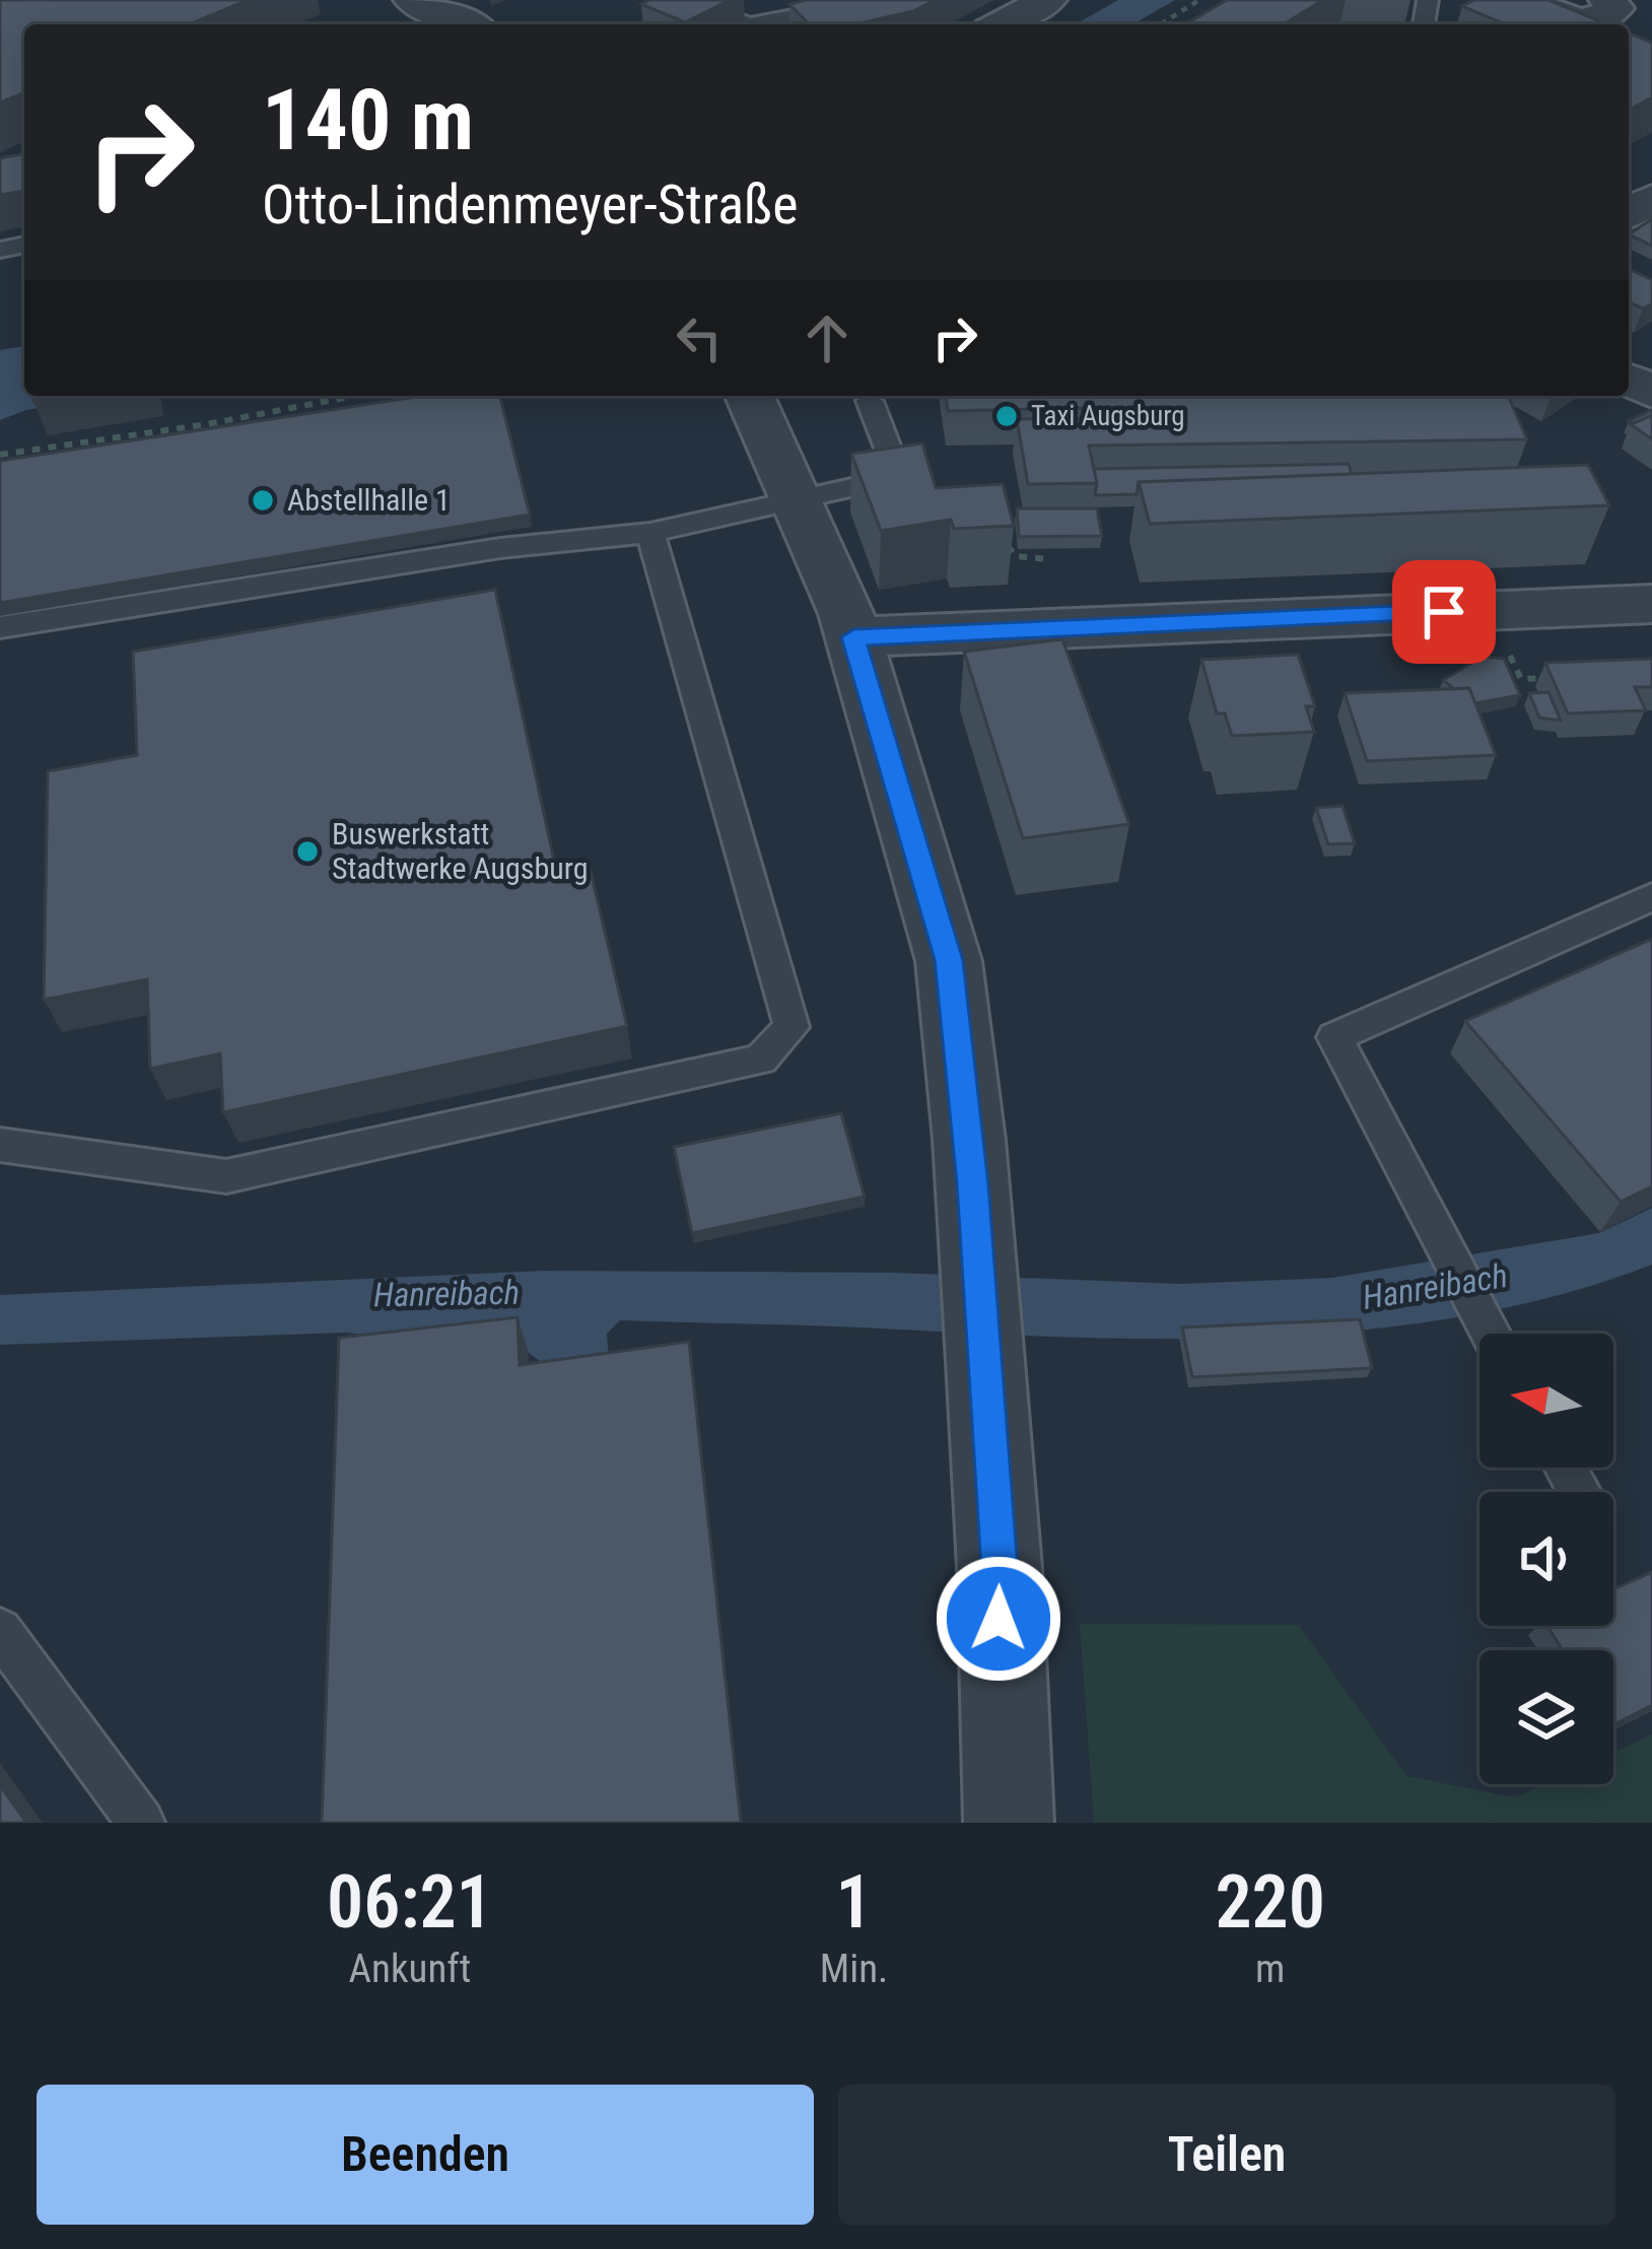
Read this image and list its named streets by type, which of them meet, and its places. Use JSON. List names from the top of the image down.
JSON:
{
  "water": ["Hanreibach"],
  "places": ["Taxi Augsburg", "Abstellhalle 1", "Buswerkstatt Stadtwerke Augsburg"],
  "north": "left",
  "page": {
    "turn": ["140 m", "Otto-Lindenmeyer-Straße"],
    "eta": [
      "06:21",
      "Ankunft",
      "1",
      "Min.",
      "220",
      "m"
    ],
    "buttons": ["Beenden", "Teilen"]
  }
}
